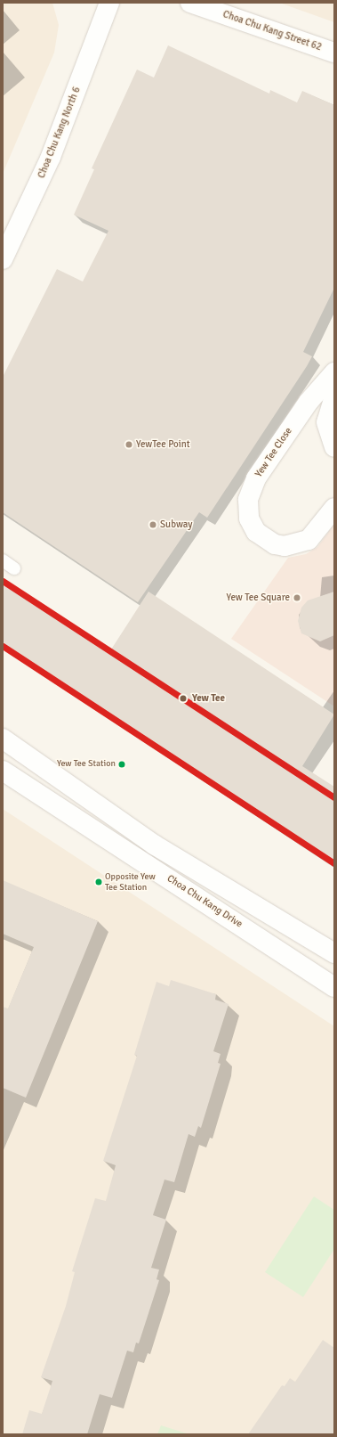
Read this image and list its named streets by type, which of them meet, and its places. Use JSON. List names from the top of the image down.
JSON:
{
  "streets": {
    "main road": [
      "Choa Chu Kang Street 62",
      "Choa Chu Kang North 6",
      "Yew Tee Close",
      "Choa Chu Kang Drive"
    ]
  },
  "places": [
    "YewTee Point",
    "Subway",
    "Yew Tee Square",
    "Yew Tee",
    "Yew Tee Station",
    "Opposite Yew Tee Station"
  ]
}
